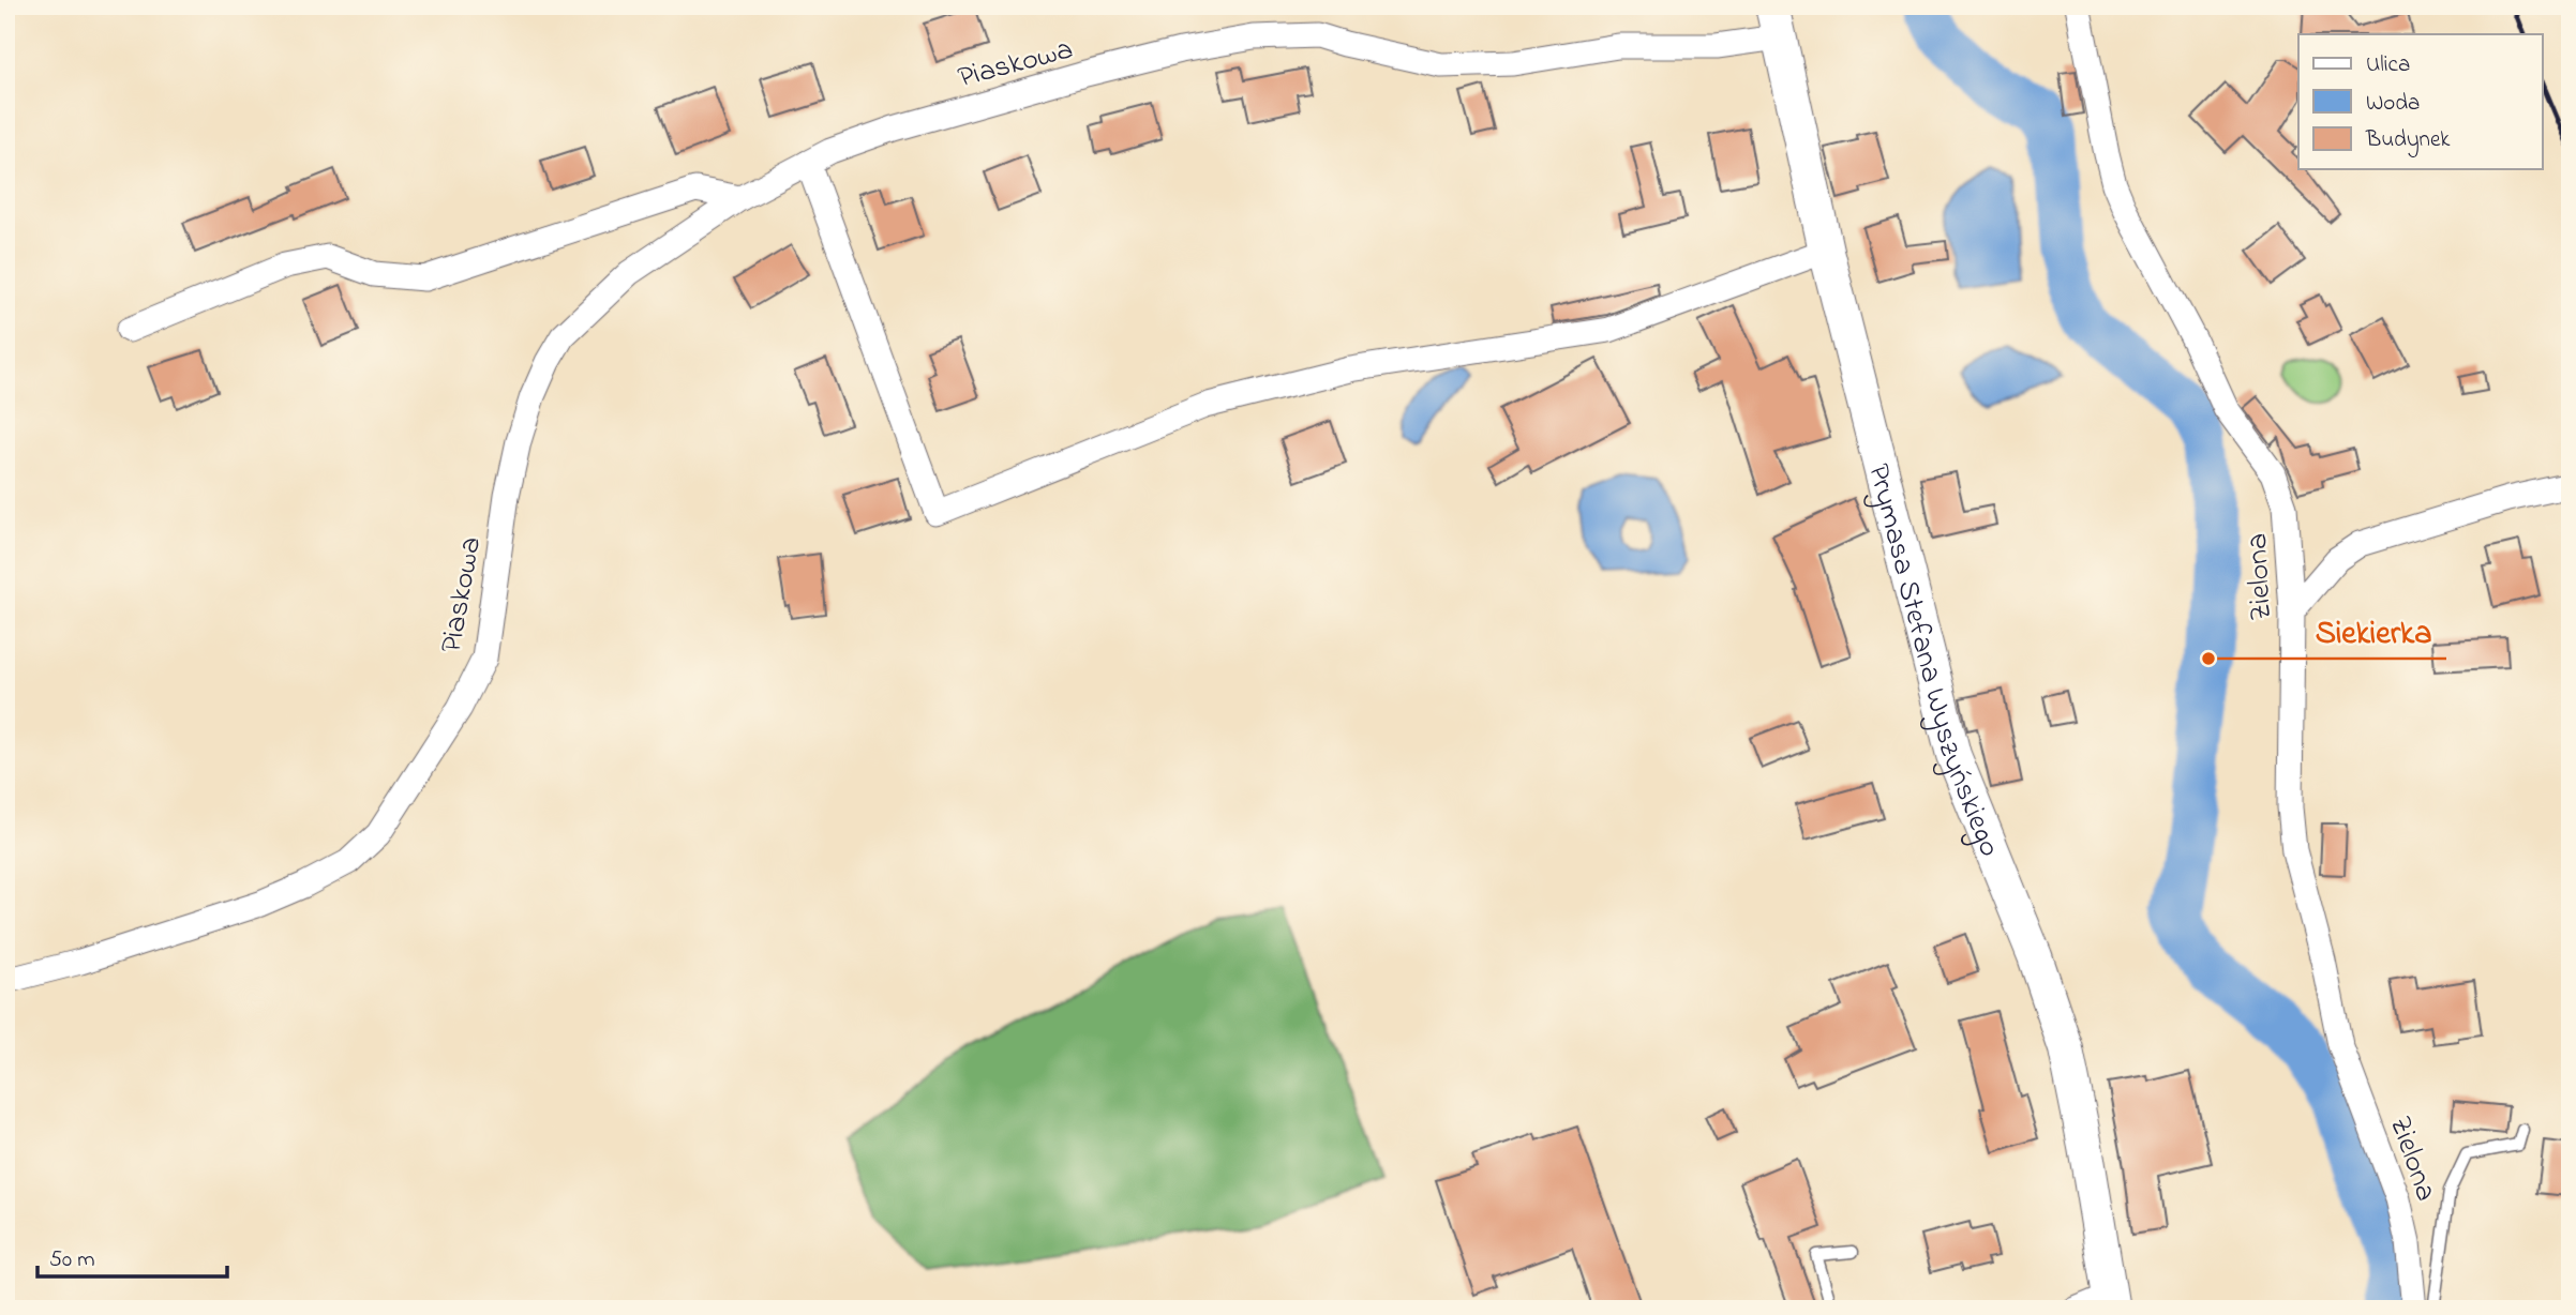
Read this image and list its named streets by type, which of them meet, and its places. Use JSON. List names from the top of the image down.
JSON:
{
  "streets": {
    "main road": ["Prymasa Stefana Wyszyńskiego"],
    "street": ["Piaskowa", "Zielona"]
  },
  "crossings": [
    ["Piaskowa", "Prymasa Stefana Wyszyńskiego"]
  ],
  "places": ["Siekierka"],
  "legend": ["Ulica", "Woda", "Budynek"],
  "scale_bar": "50 m"
}
